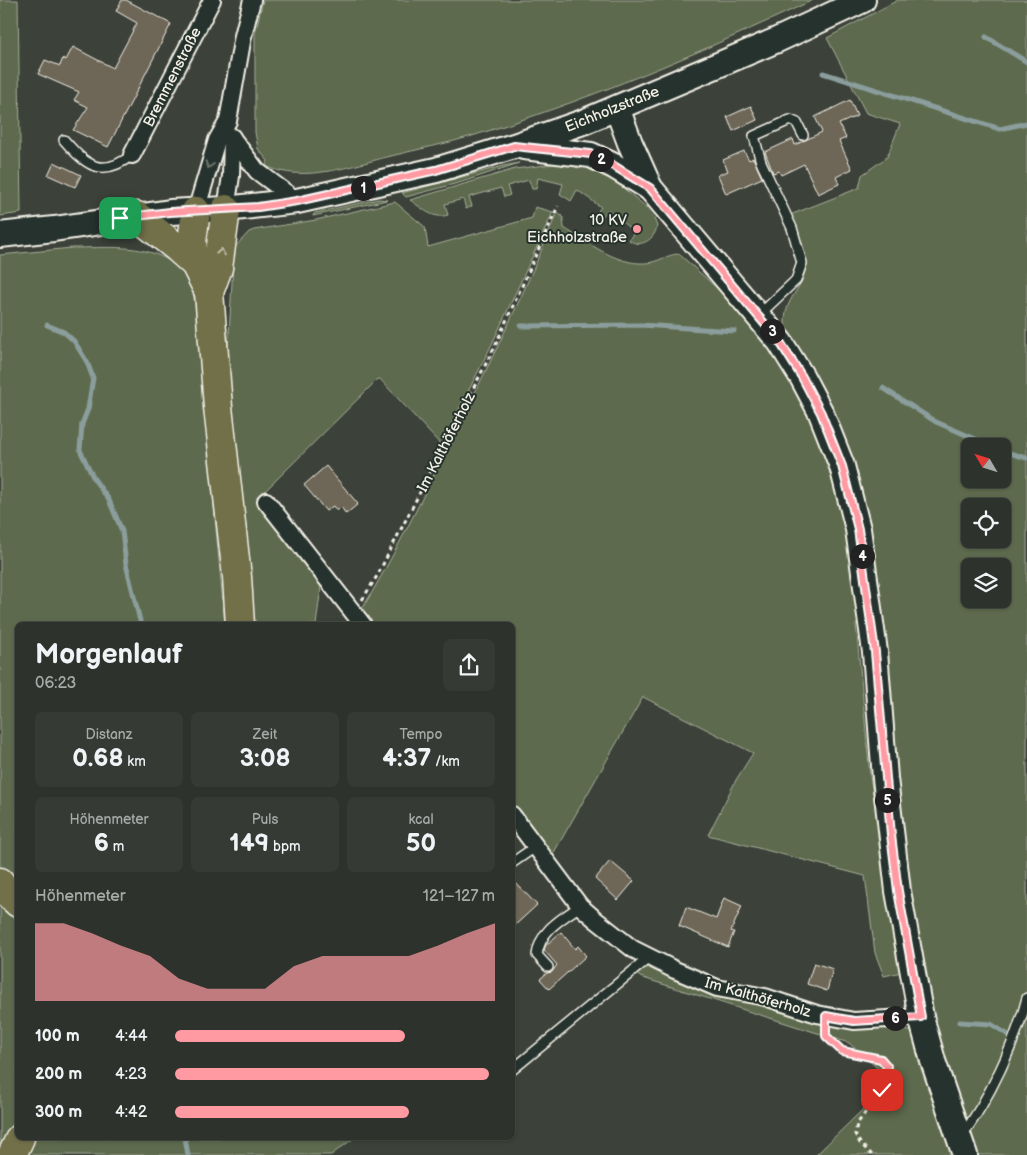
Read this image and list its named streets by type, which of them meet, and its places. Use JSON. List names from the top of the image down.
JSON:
{
  "streets": {
    "main road": ["Eichholzstraße"],
    "street": ["Bremmenstraße", "Im Kalthöferholz"]
  },
  "places": ["10 KV Eichholzstraße"],
  "north": "top left",
  "page": {
    "pins": [
      "2",
      "1",
      "3",
      "4",
      "5",
      "6"
    ],
    "heading": ["Morgenlauf", "06:23"],
    "stats": [
      ["Distanz", "0.68 km"],
      ["Zeit", "3:08"],
      ["Tempo", "4:37 /km"],
      ["Höhenmeter", "6 m"],
      ["Puls", "149 bpm"],
      ["kcal", "50"]
    ],
    "chart": ["Höhenmeter", "121–127 m"],
    "list": [
      {
        "name": "100 m",
        "note": "4:44"
      },
      {
        "name": "200 m",
        "note": "4:23"
      },
      {
        "name": "300 m",
        "note": "4:42"
      }
    ]
  }
}
